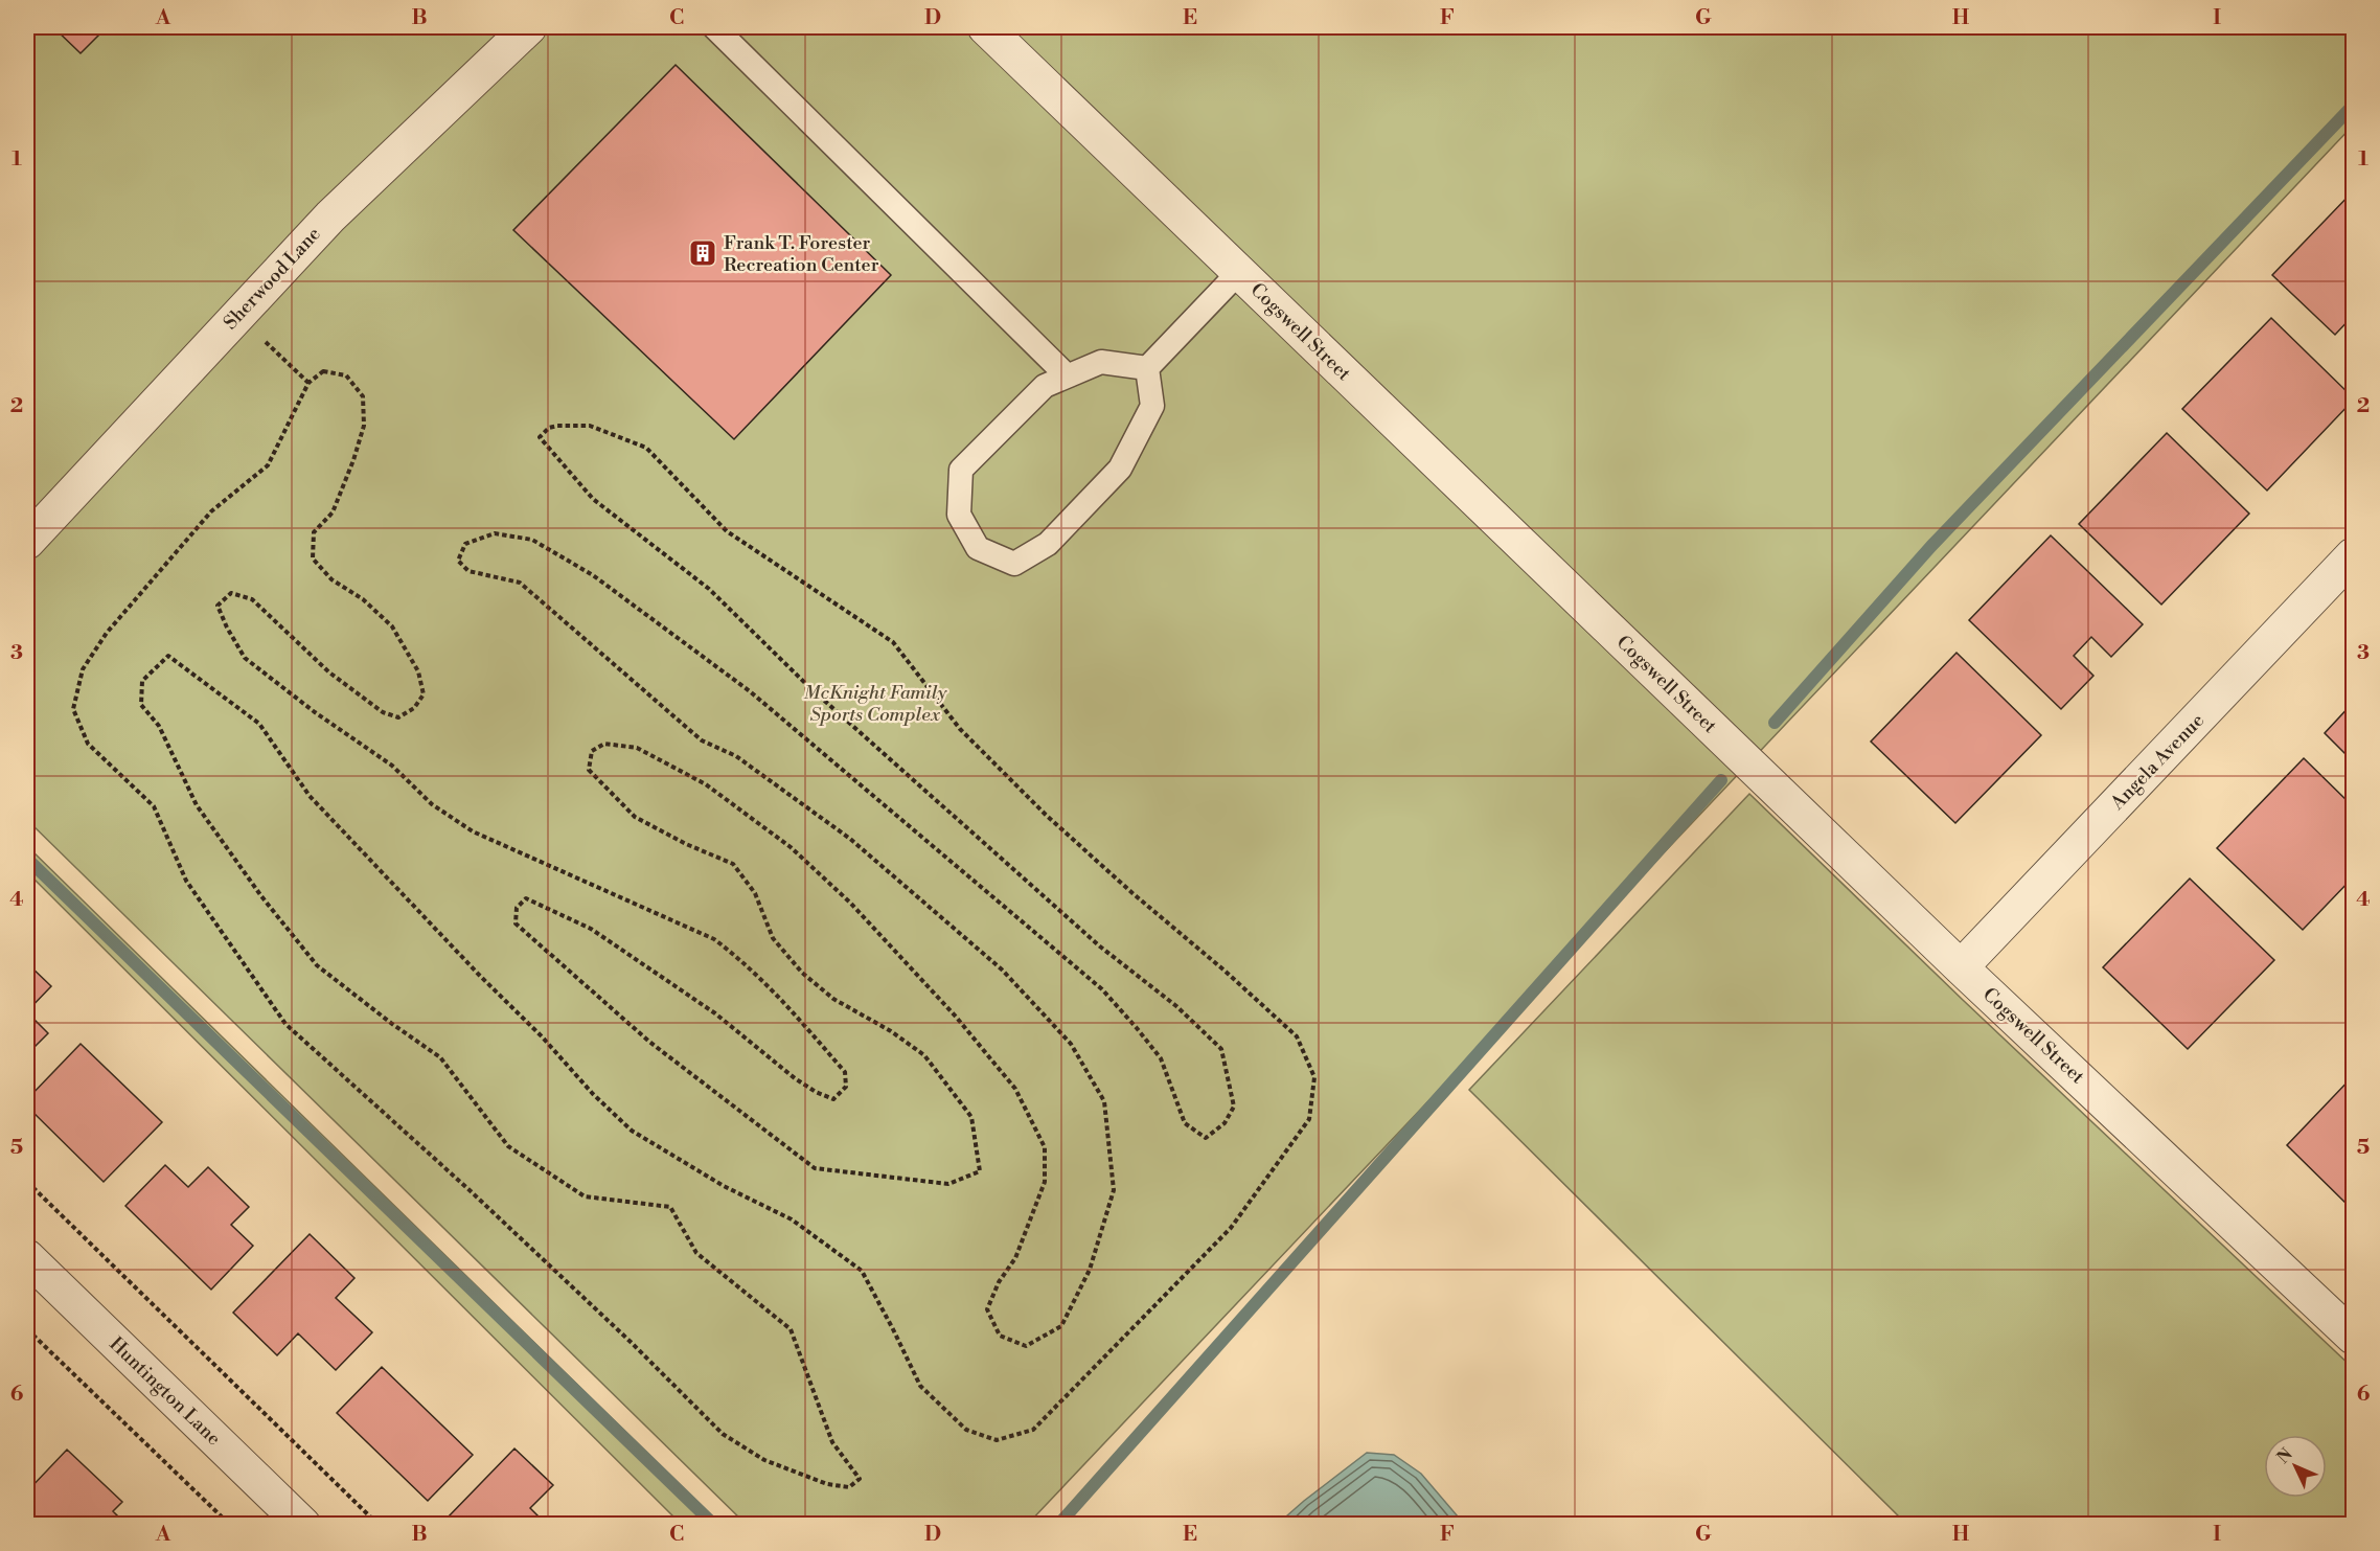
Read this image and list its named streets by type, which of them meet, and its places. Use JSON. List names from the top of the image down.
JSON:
{
  "streets": {
    "street": [
      "Sherwood Lane",
      "Cogswell Street",
      "Angela Avenue",
      "Huntington Lane"
    ]
  },
  "crossings": [
    ["Cogswell Street", "Angela Avenue"]
  ],
  "parks": ["McKnight Family Sports Complex"],
  "places": {
    "building": ["Frank T. Forester Recreation Center"]
  },
  "north": "top left",
  "grid": {
    "columns": [
      "A",
      "B",
      "C",
      "D",
      "E",
      "F",
      "G",
      "H",
      "I"
    ],
    "rows": [
      "1",
      "2",
      "3",
      "4",
      "5",
      "6"
    ]
  }
}
